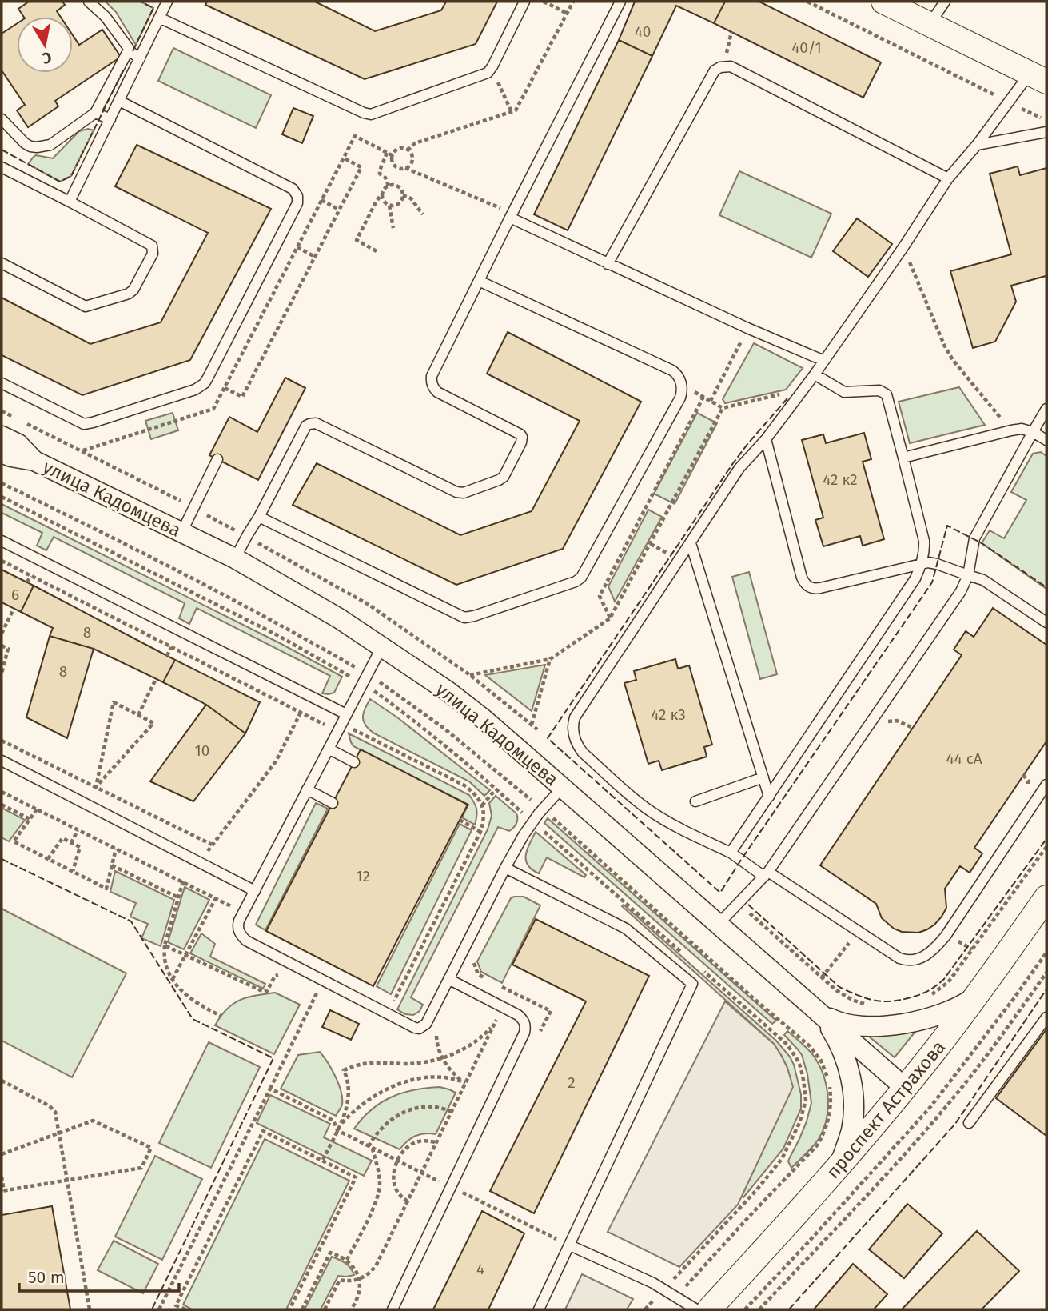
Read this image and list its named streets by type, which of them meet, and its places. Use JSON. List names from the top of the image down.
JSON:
{
  "streets": {
    "street": ["улица Кадомцева", "проспект Астрахова"]
  },
  "crossings": [
    ["улица Кадомцева", "проспект Астрахова"]
  ],
  "house_numbers": [
    "40",
    "40/1",
    "42 к2",
    "6",
    "8",
    "8",
    "42 к3",
    "10",
    "44 сА",
    "12",
    "2",
    "4"
  ],
  "scale_bar": "50 m",
  "north": "bottom"
}
